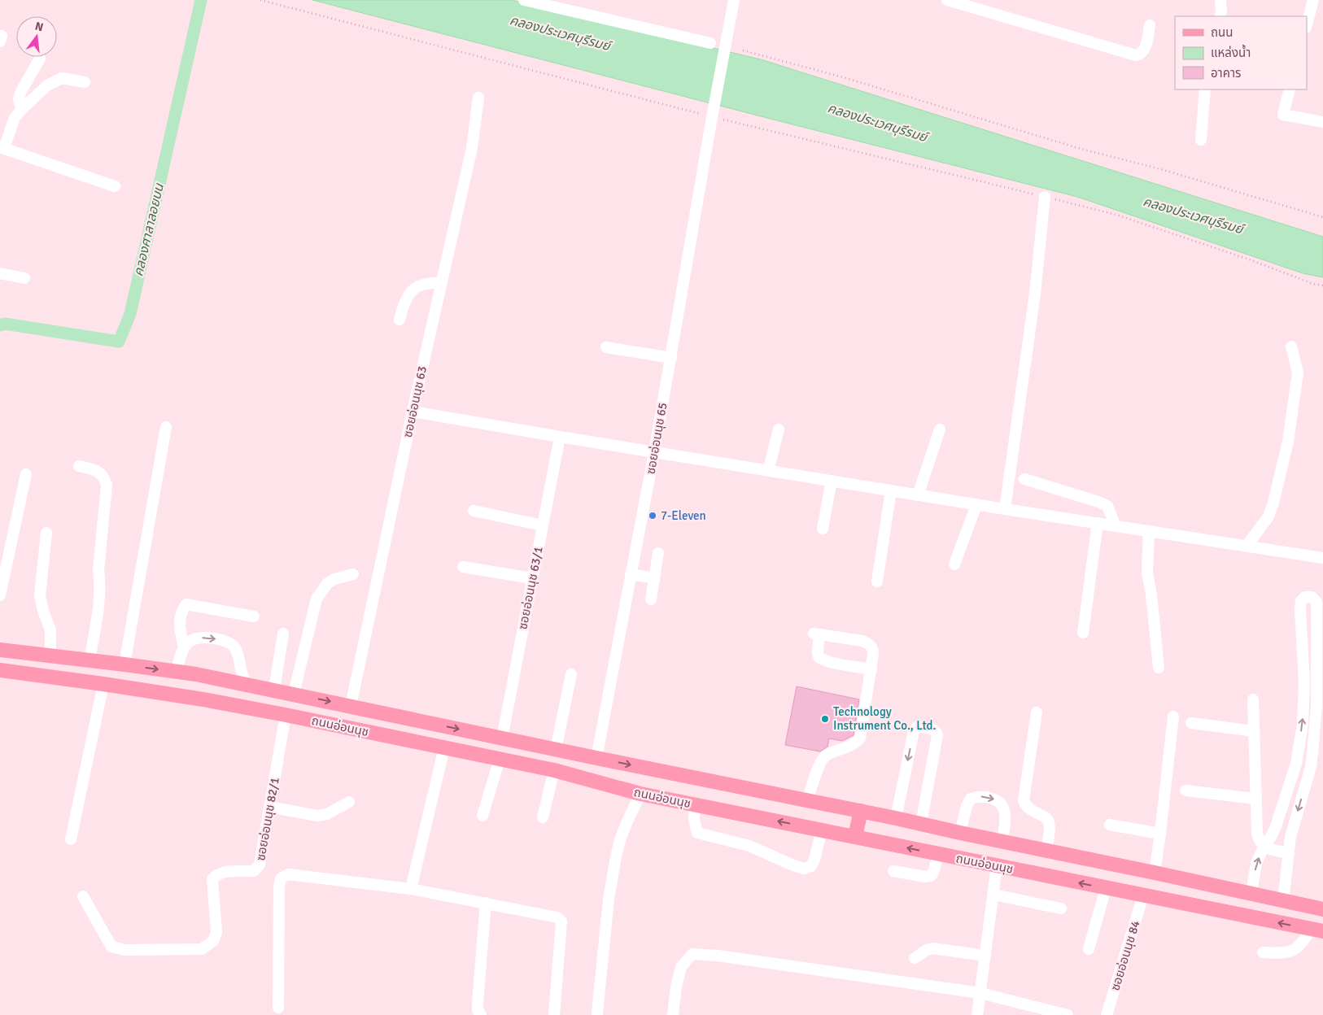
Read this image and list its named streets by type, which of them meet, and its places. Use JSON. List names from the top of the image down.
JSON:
{
  "streets": {
    "main road": ["ถนนอ่อนนุช"],
    "street": [
      "ซอยอ่อนนุช 63",
      "ซอยอ่อนนุช 65",
      "ซอยอ่อนนุช 63/1",
      "ซอยอ่อนนุช 82/1",
      "ซอยอ่อนนุช 84"
    ]
  },
  "crossings": [
    ["ซอยอ่อนนุช 63", "ถนนอ่อนนุช"],
    ["ซอยอ่อนนุช 65", "ถนนอ่อนนุช"],
    ["ซอยอ่อนนุช 63/1", "ถนนอ่อนนุช"],
    ["ถนนอ่อนนุช", "ซอยอ่อนนุช 82/1"],
    ["ถนนอ่อนนุช", "ซอยอ่อนนุช 84"]
  ],
  "water": ["คลองประเวศบุรีรมย์", "คลองศาลาลอยบน"],
  "places": ["7-Eleven", "Technology Instrument Co., Ltd."],
  "legend": ["ถนน", "แหล่งน้ำ", "อาคาร"],
  "north": "top"
}
